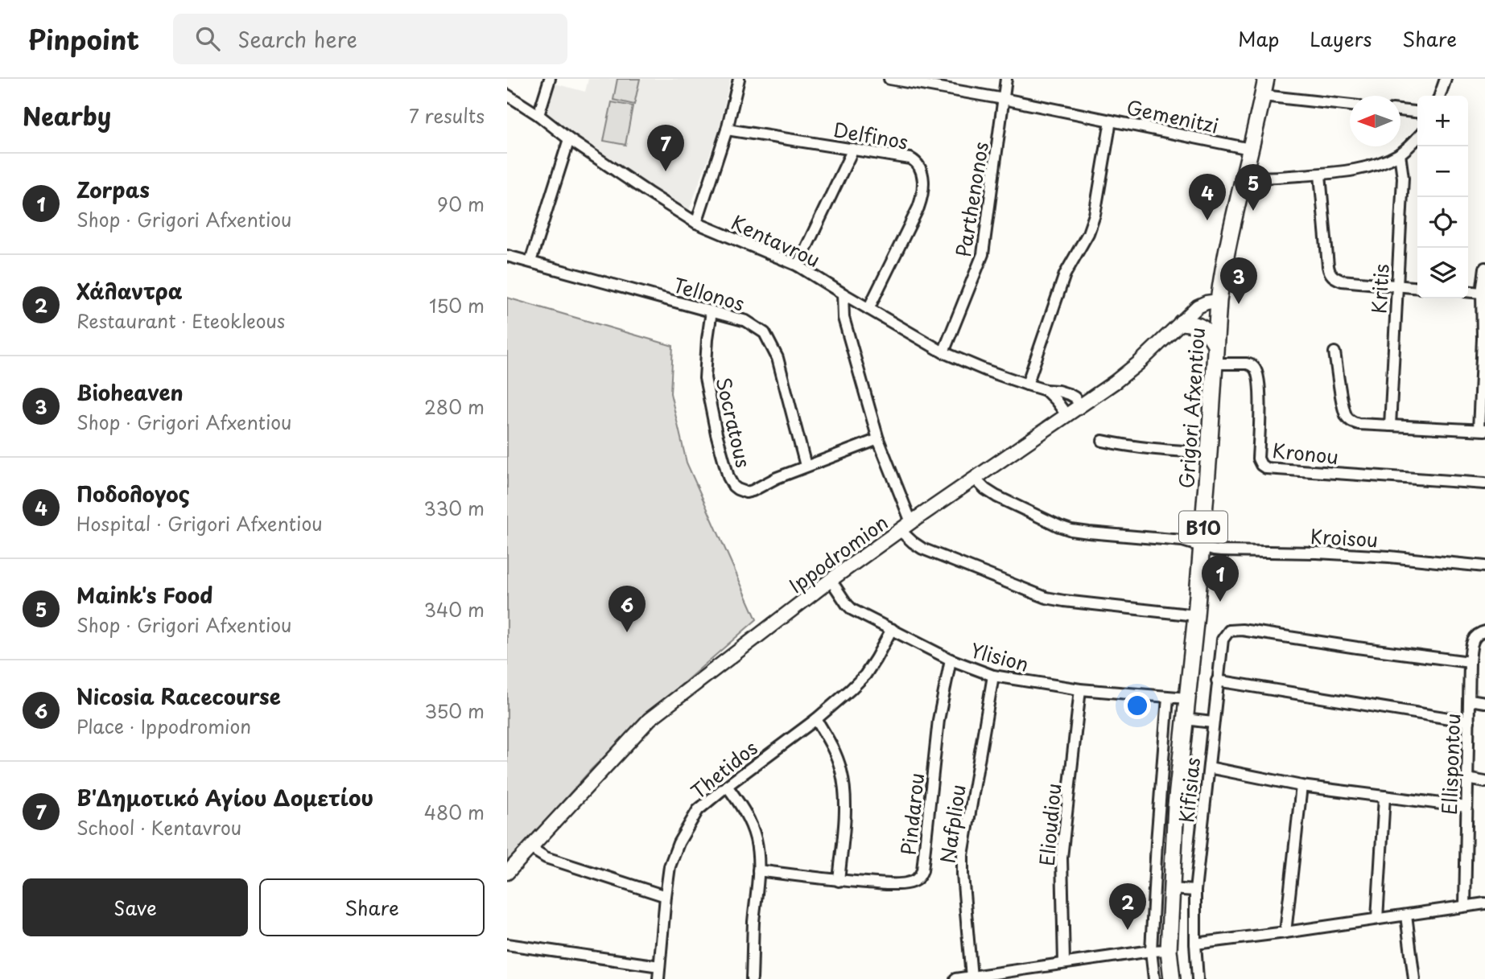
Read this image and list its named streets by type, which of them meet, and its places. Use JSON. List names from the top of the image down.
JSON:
{
  "streets": {
    "main road": ["Grigori Afxentiou", "B10"],
    "street": [
      "Gemenitzi",
      "Delfinos",
      "Parthenonos",
      "Kentavrou",
      "Kritis",
      "Tellonos",
      "Socratous",
      "Kronou",
      "Kroisou",
      "Ippodromion",
      "Ylision",
      "Ellispontou",
      "Thetidos",
      "Kifisias",
      "Pindarou",
      "Nafpliou",
      "Elioudiou"
    ]
  },
  "crossings": [
    ["Gemenitzi", "Parthenonos"],
    ["Gemenitzi", "Grigori Afxentiou"],
    ["Delfinos", "Kentavrou"],
    ["Parthenonos", "Kentavrou"],
    ["Kentavrou", "Ippodromion"],
    ["Tellonos", "Socratous"],
    ["Grigori Afxentiou", "Kronou"],
    ["Grigori Afxentiou", "Kroisou"],
    ["Grigori Afxentiou", "Ippodromion"],
    ["Grigori Afxentiou", "Ylision"],
    ["Kroisou", "Ippodromion"],
    ["Ippodromion", "Ylision"],
    ["Ylision", "Thetidos"],
    ["Ylision", "Pindarou"],
    ["Ylision", "Nafpliou"],
    ["Ylision", "Elioudiou"],
    ["Ellispontou", "Kifisias"]
  ],
  "north": "left",
  "page": {
    "header": "Pinpoint",
    "search": "Search here",
    "nav": ["Map", "Layers", "Share"],
    "heading": ["Nearby", "7 results"],
    "map_buttons": ["+", "−"],
    "pins": [
      "7",
      "5",
      "4",
      "3",
      "1",
      "6",
      "2"
    ],
    "list": [
      {
        "mark": "1",
        "name": "Zorpas",
        "note": "Shop · Grigori Afxentiou",
        "value": "90 m"
      },
      {
        "mark": "2",
        "name": "Χάλαντρα",
        "note": "Restaurant · Eteokleous",
        "value": "150 m"
      },
      {
        "mark": "3",
        "name": "Bioheaven",
        "note": "Shop · Grigori Afxentiou",
        "value": "280 m"
      },
      {
        "mark": "4",
        "name": "Ποδολογος",
        "note": "Hospital · Grigori Afxentiou",
        "value": "330 m"
      },
      {
        "mark": "5",
        "name": "Maink's Food",
        "note": "Shop · Grigori Afxentiou",
        "value": "340 m"
      },
      {
        "mark": "6",
        "name": "Nicosia Racecourse",
        "note": "Place · Ippodromion",
        "value": "350 m"
      },
      {
        "mark": "7",
        "name": "Β'Δημοτικό Αγίου Δομετίου",
        "note": "School · Kentavrou",
        "value": "480 m"
      }
    ],
    "buttons": ["Save", "Share"]
  }
}
